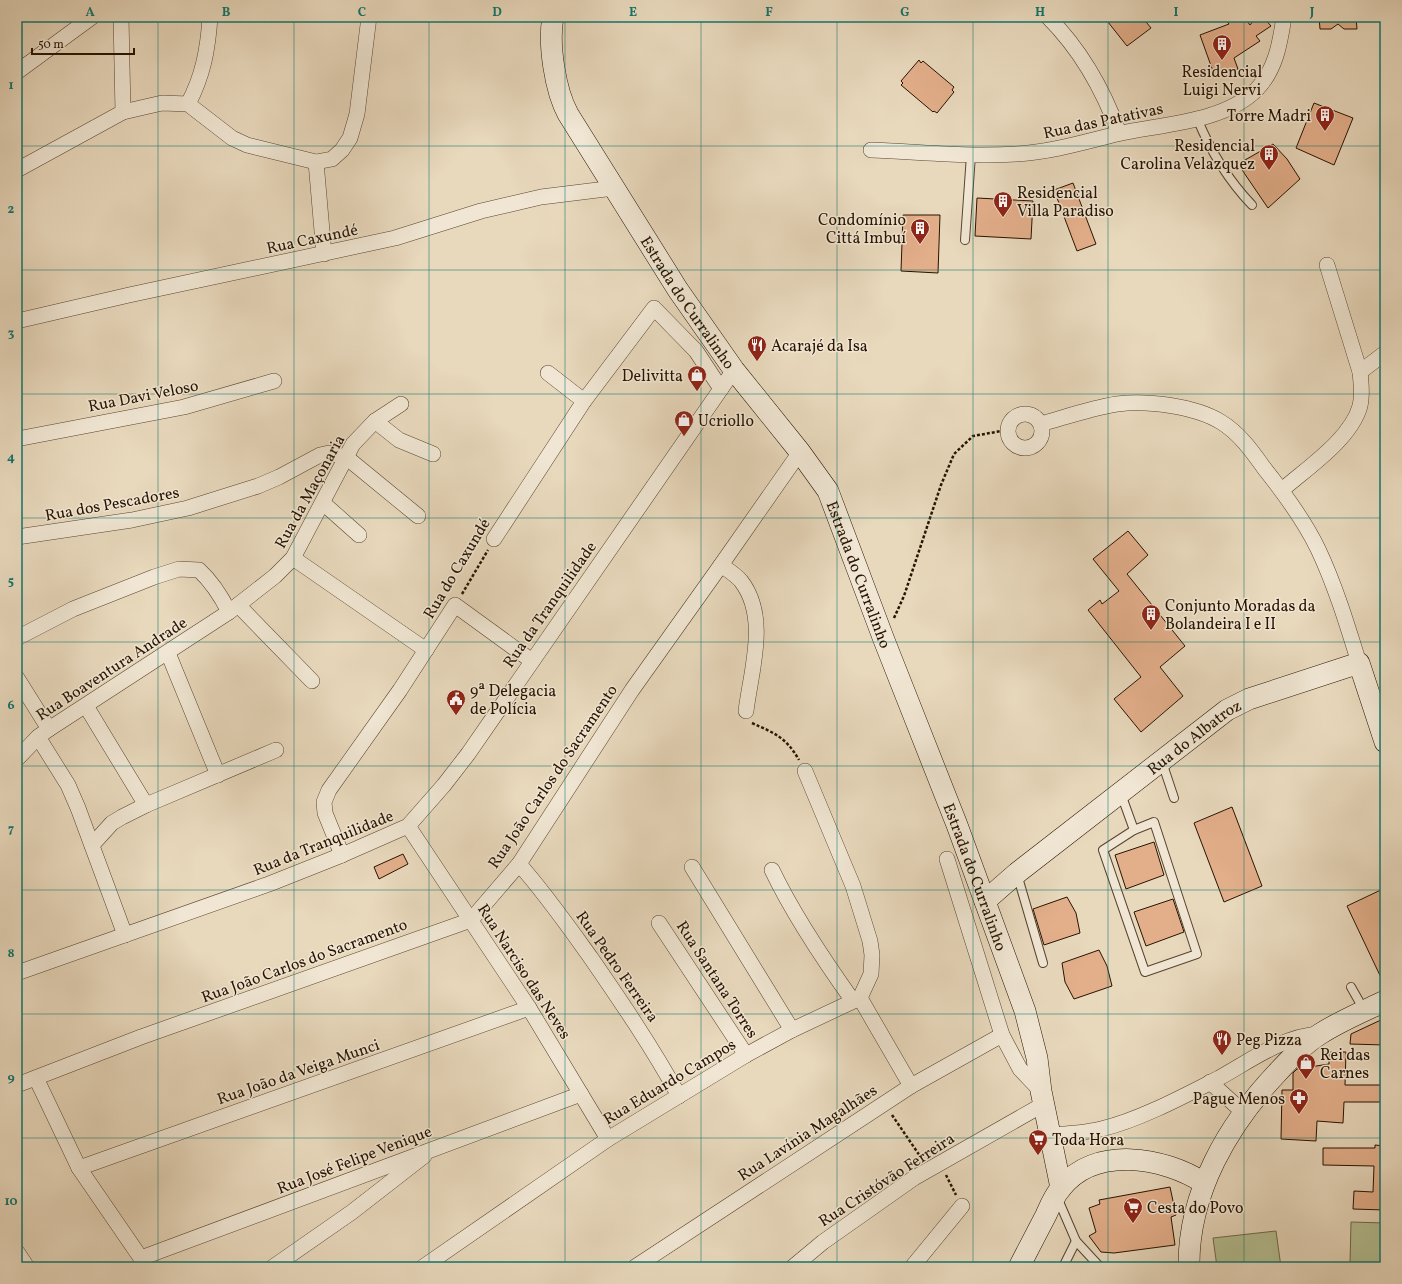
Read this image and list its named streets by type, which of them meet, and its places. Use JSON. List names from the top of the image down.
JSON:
{
  "streets": {
    "street": [
      "Rua das Patativas",
      "Rua Caxundé",
      "Estrada do Curralinho",
      "Rua Davi Veloso",
      "Rua da Maçonaria",
      "Rua dos Pescadores",
      "Rua do Caxundé",
      "Rua da Tranquilidade",
      "Rua Boaventura Andrade",
      "Rua do Albatroz",
      "Rua João Carlos do Sacramento",
      "Rua Pedro Ferreira",
      "Rua Narciso das Neves",
      "Rua Santana Torres",
      "Rua João da Veiga Munci",
      "Rua Eduardo Campos",
      "Rua Lavínia Magalhães",
      "Rua José Felipe Venique",
      "Rua Cristóvão Ferreira"
    ]
  },
  "crossings": [
    ["Rua Caxundé", "Estrada do Curralinho"],
    ["Estrada do Curralinho", "Rua da Tranquilidade"],
    ["Estrada do Curralinho", "Rua do Albatroz"],
    ["Estrada do Curralinho", "Rua João Carlos do Sacramento"],
    ["Estrada do Curralinho", "Rua Cristóvão Ferreira"],
    ["Rua da Maçonaria", "Rua dos Pescadores"],
    ["Rua da Maçonaria", "Rua Boaventura Andrade"],
    ["Rua do Caxundé", "Rua da Tranquilidade"],
    ["Rua da Tranquilidade", "Rua Narciso das Neves"],
    ["Rua João Carlos do Sacramento", "Rua Pedro Ferreira"],
    ["Rua João Carlos do Sacramento", "Rua Narciso das Neves"],
    ["Rua Pedro Ferreira", "Rua Eduardo Campos"],
    ["Rua Narciso das Neves", "Rua João da Veiga Munci"],
    ["Rua Narciso das Neves", "Rua Eduardo Campos"],
    ["Rua Narciso das Neves", "Rua José Felipe Venique"],
    ["Rua Santana Torres", "Rua Eduardo Campos"]
  ],
  "places": {
    "building": [
      "Residencial Luigi Nervi",
      "Torre Madri",
      "Residencial Carolina Velazquez",
      "Residencial Villa Paradiso",
      "Condomínio Cittá Imbuí",
      "Conjunto Moradas da Bolandeira I e II"
    ],
    "restaurant": ["Acarajé da Isa", "Peg Pizza"],
    "shop": ["Delivitta", "Ucriollo", "Rei das Carnes"],
    "public building": ["9ª Delegacia de Polícia"],
    "pharmacy": ["Pague Menos"],
    "supermarket": ["Toda Hora", "Cesta do Povo"]
  },
  "scale_bar": "50 m",
  "grid": {
    "columns": [
      "A",
      "B",
      "C",
      "D",
      "E",
      "F",
      "G",
      "H",
      "I",
      "J"
    ],
    "rows": [
      "1",
      "2",
      "3",
      "4",
      "5",
      "6",
      "7",
      "8",
      "9",
      "10"
    ]
  }
}
